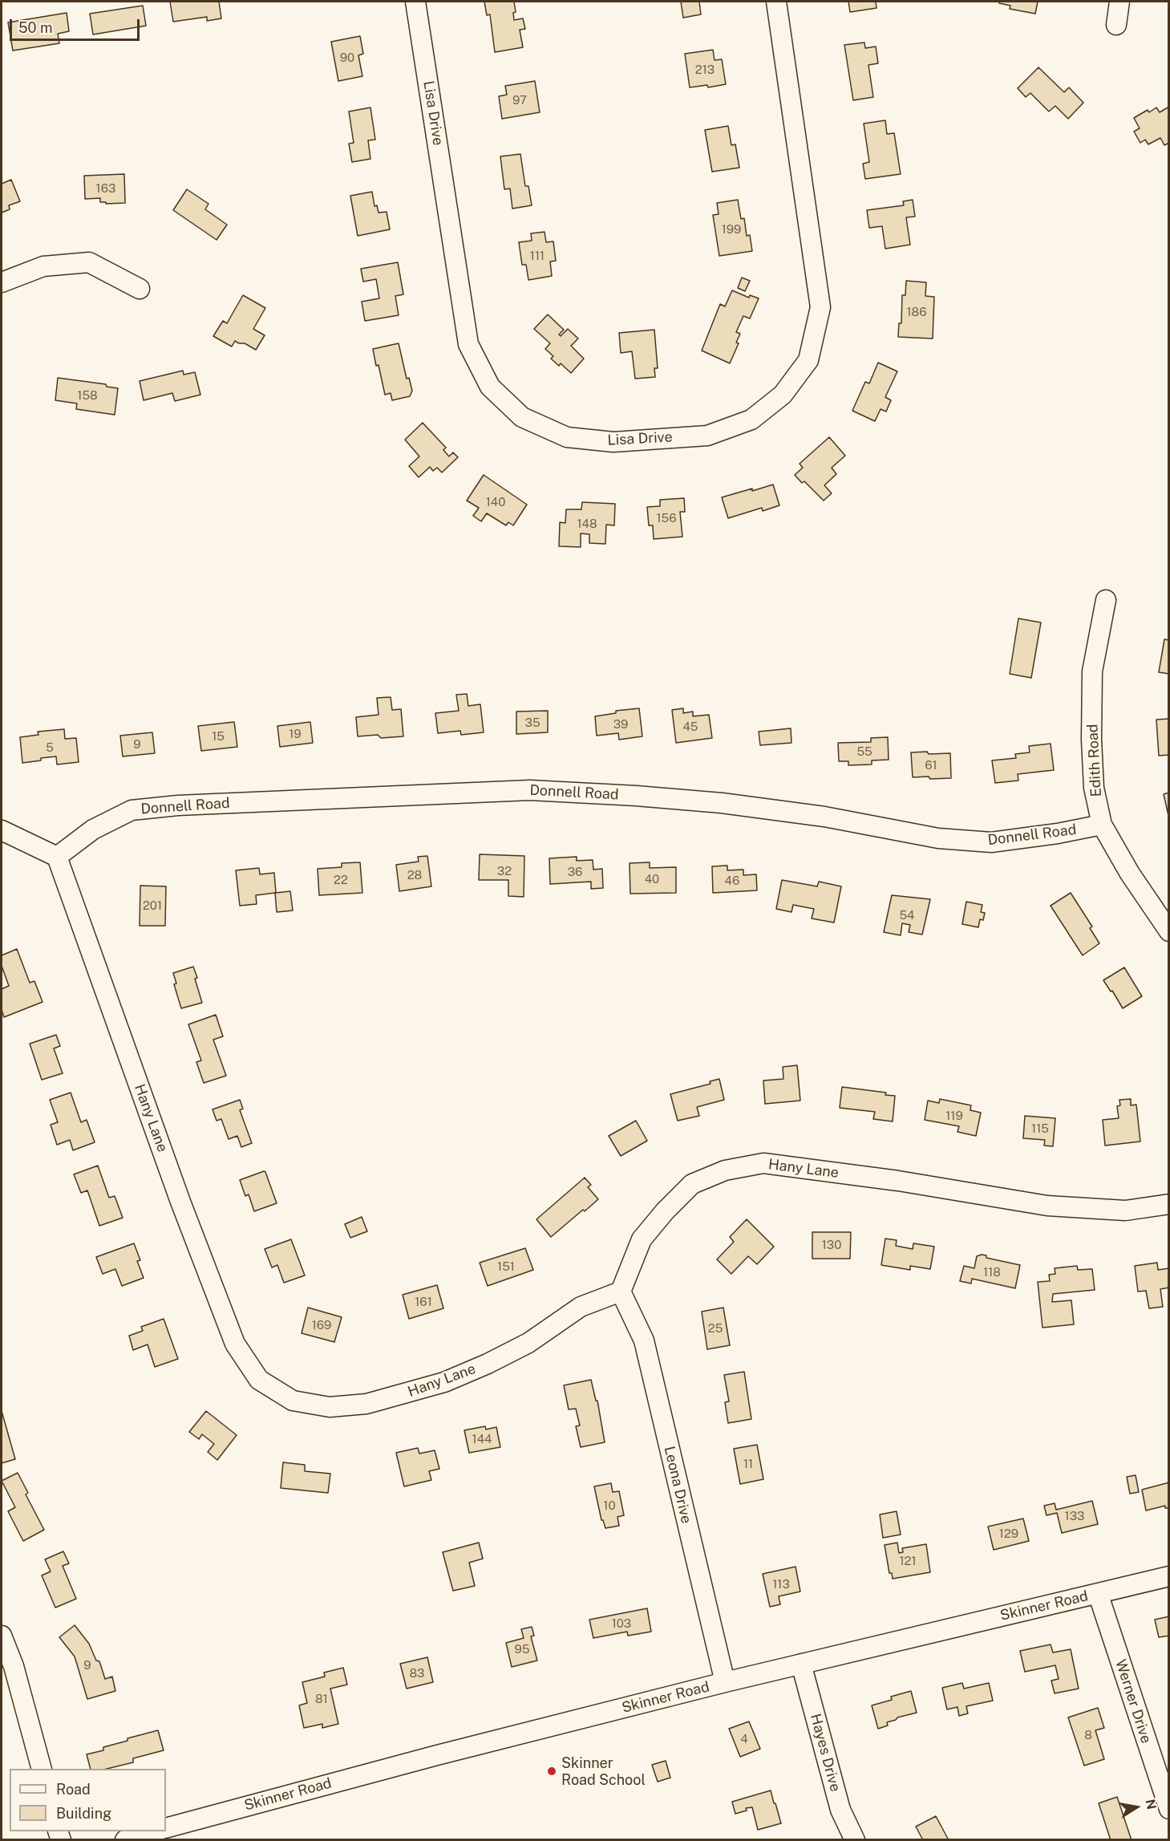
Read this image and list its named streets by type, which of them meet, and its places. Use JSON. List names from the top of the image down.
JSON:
{
  "streets": {
    "street": [
      "Lisa Drive",
      "Edith Road",
      "Donnell Road",
      "Hany Lane",
      "Leona Drive",
      "Skinner Road",
      "Werner Drive",
      "Hayes Drive"
    ]
  },
  "crossings": [
    ["Edith Road", "Donnell Road"],
    ["Donnell Road", "Hany Lane"],
    ["Hany Lane", "Leona Drive"],
    ["Leona Drive", "Skinner Road"],
    ["Skinner Road", "Werner Drive"],
    ["Skinner Road", "Hayes Drive"]
  ],
  "places": ["Skinner Road School"],
  "house_numbers": [
    "90",
    "213",
    "97",
    "163",
    "199",
    "111",
    "186",
    "158",
    "140",
    "156",
    "148",
    "35",
    "39",
    "45",
    "19",
    "15",
    "9",
    "5",
    "55",
    "61",
    "32",
    "36",
    "28",
    "40",
    "22",
    "46",
    "201",
    "54",
    "119",
    "115",
    "130",
    "151",
    "118",
    "161",
    "169",
    "25",
    "144",
    "11",
    "10",
    "133",
    "129",
    "121",
    "113",
    "103",
    "95",
    "9",
    "83",
    "81",
    "8",
    "4"
  ],
  "legend": ["Road", "Building"],
  "scale_bar": "50 m",
  "north": "right"
}
